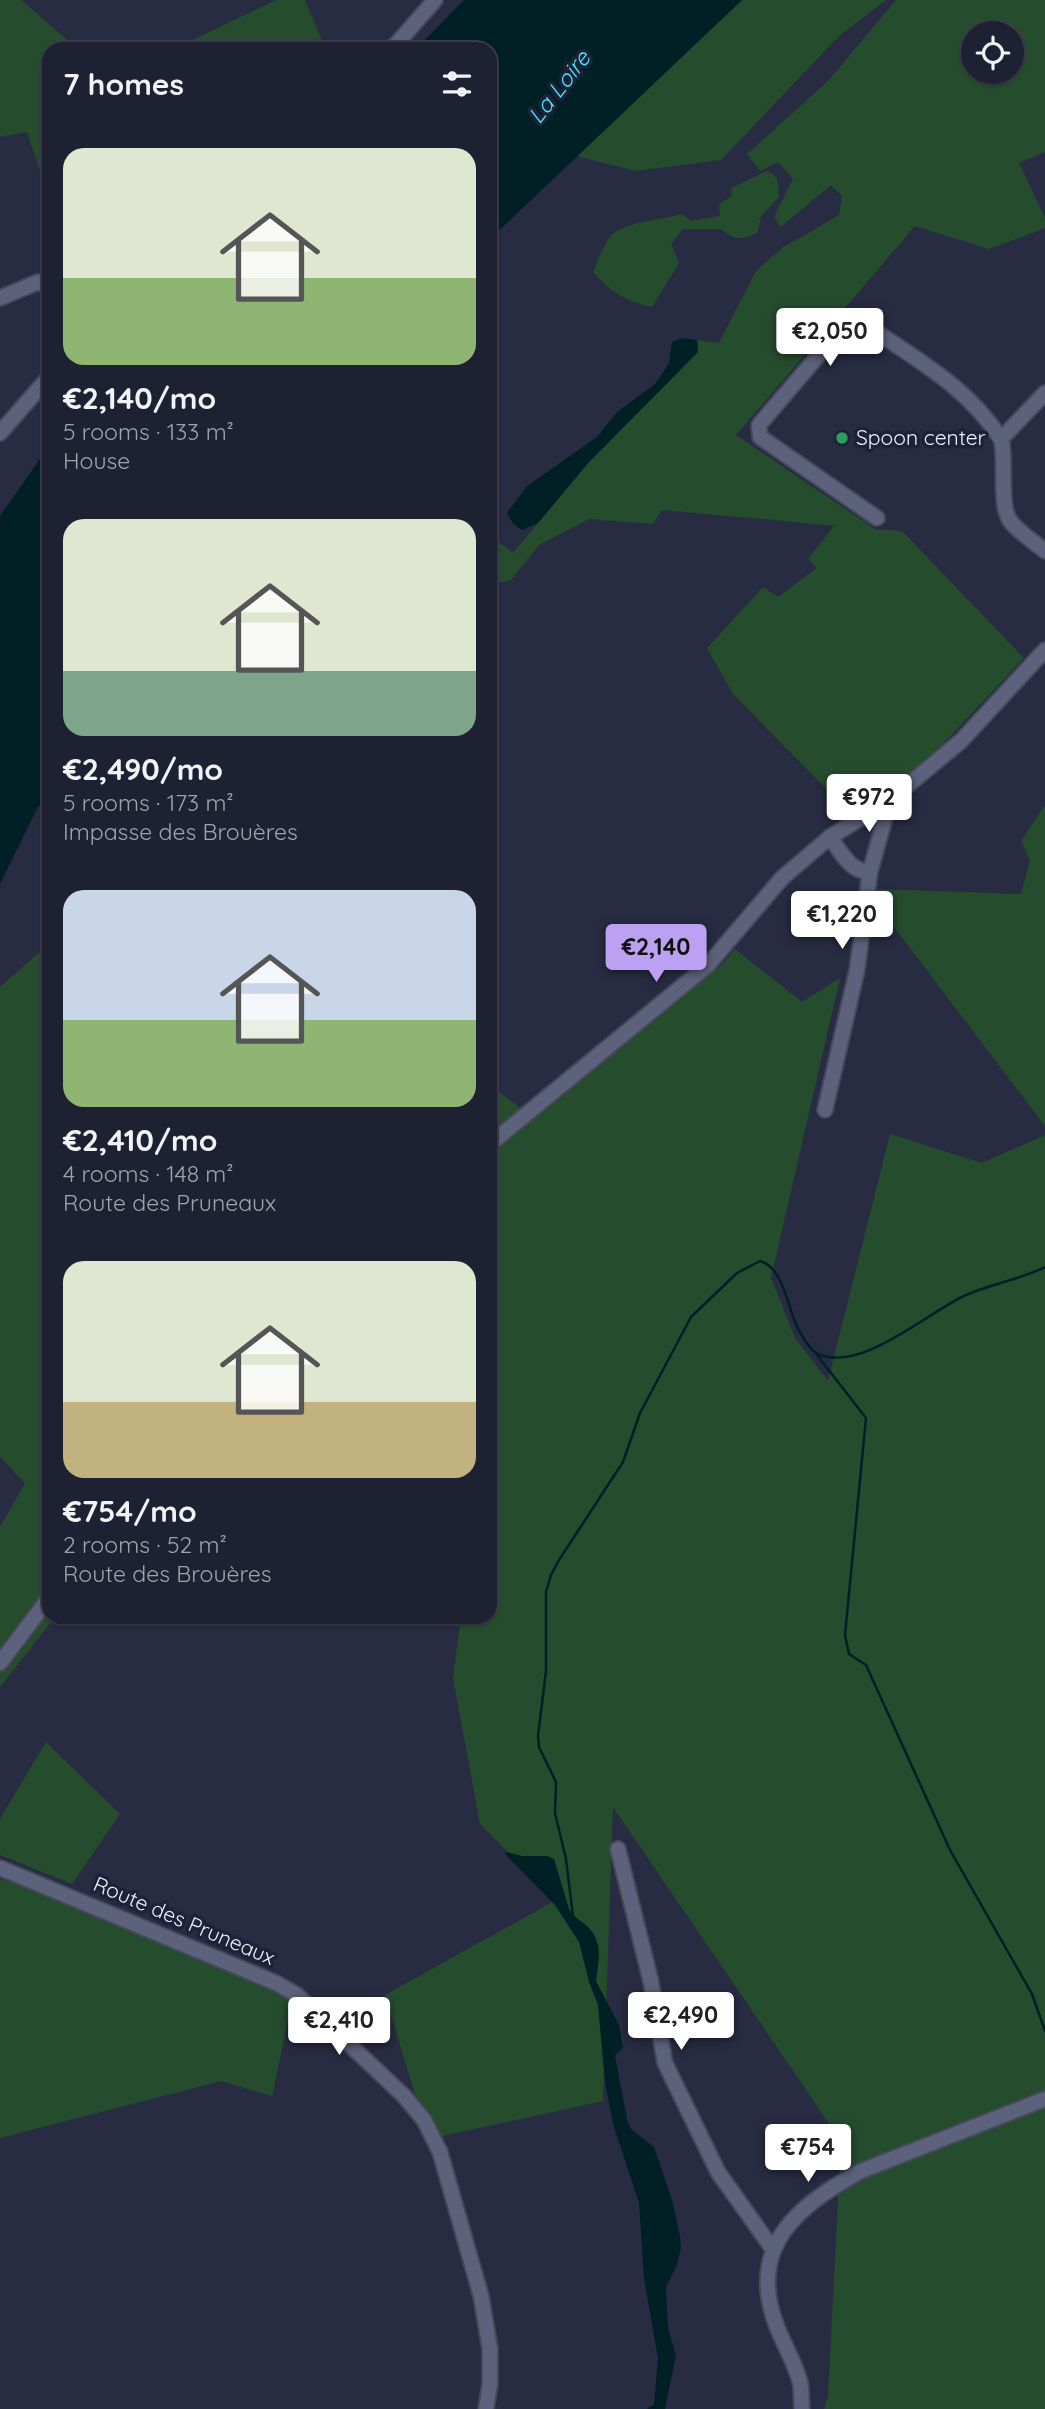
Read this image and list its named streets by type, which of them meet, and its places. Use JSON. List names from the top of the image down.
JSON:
{
  "streets": {
    "street": ["Route des Pruneaux"]
  },
  "water": ["La Loire"],
  "places": ["Spoon center"],
  "page": {
    "heading": "7 homes",
    "list": [
      {
        "name": "€2,140/mo",
        "note": "5 rooms · 133 m² · House"
      },
      {
        "name": "€2,490/mo",
        "note": "5 rooms · 173 m² · Impasse des Brouères"
      },
      {
        "name": "€2,410/mo",
        "note": "4 rooms · 148 m² · Route des Pruneaux"
      },
      {
        "name": "€754/mo",
        "note": "2 rooms · 52 m² · Route des Brouères"
      }
    ],
    "price": [
      "€2,050",
      "€972",
      "€1,220",
      "€2,140",
      "€2,490",
      "€2,410",
      "€754"
    ]
  }
}
